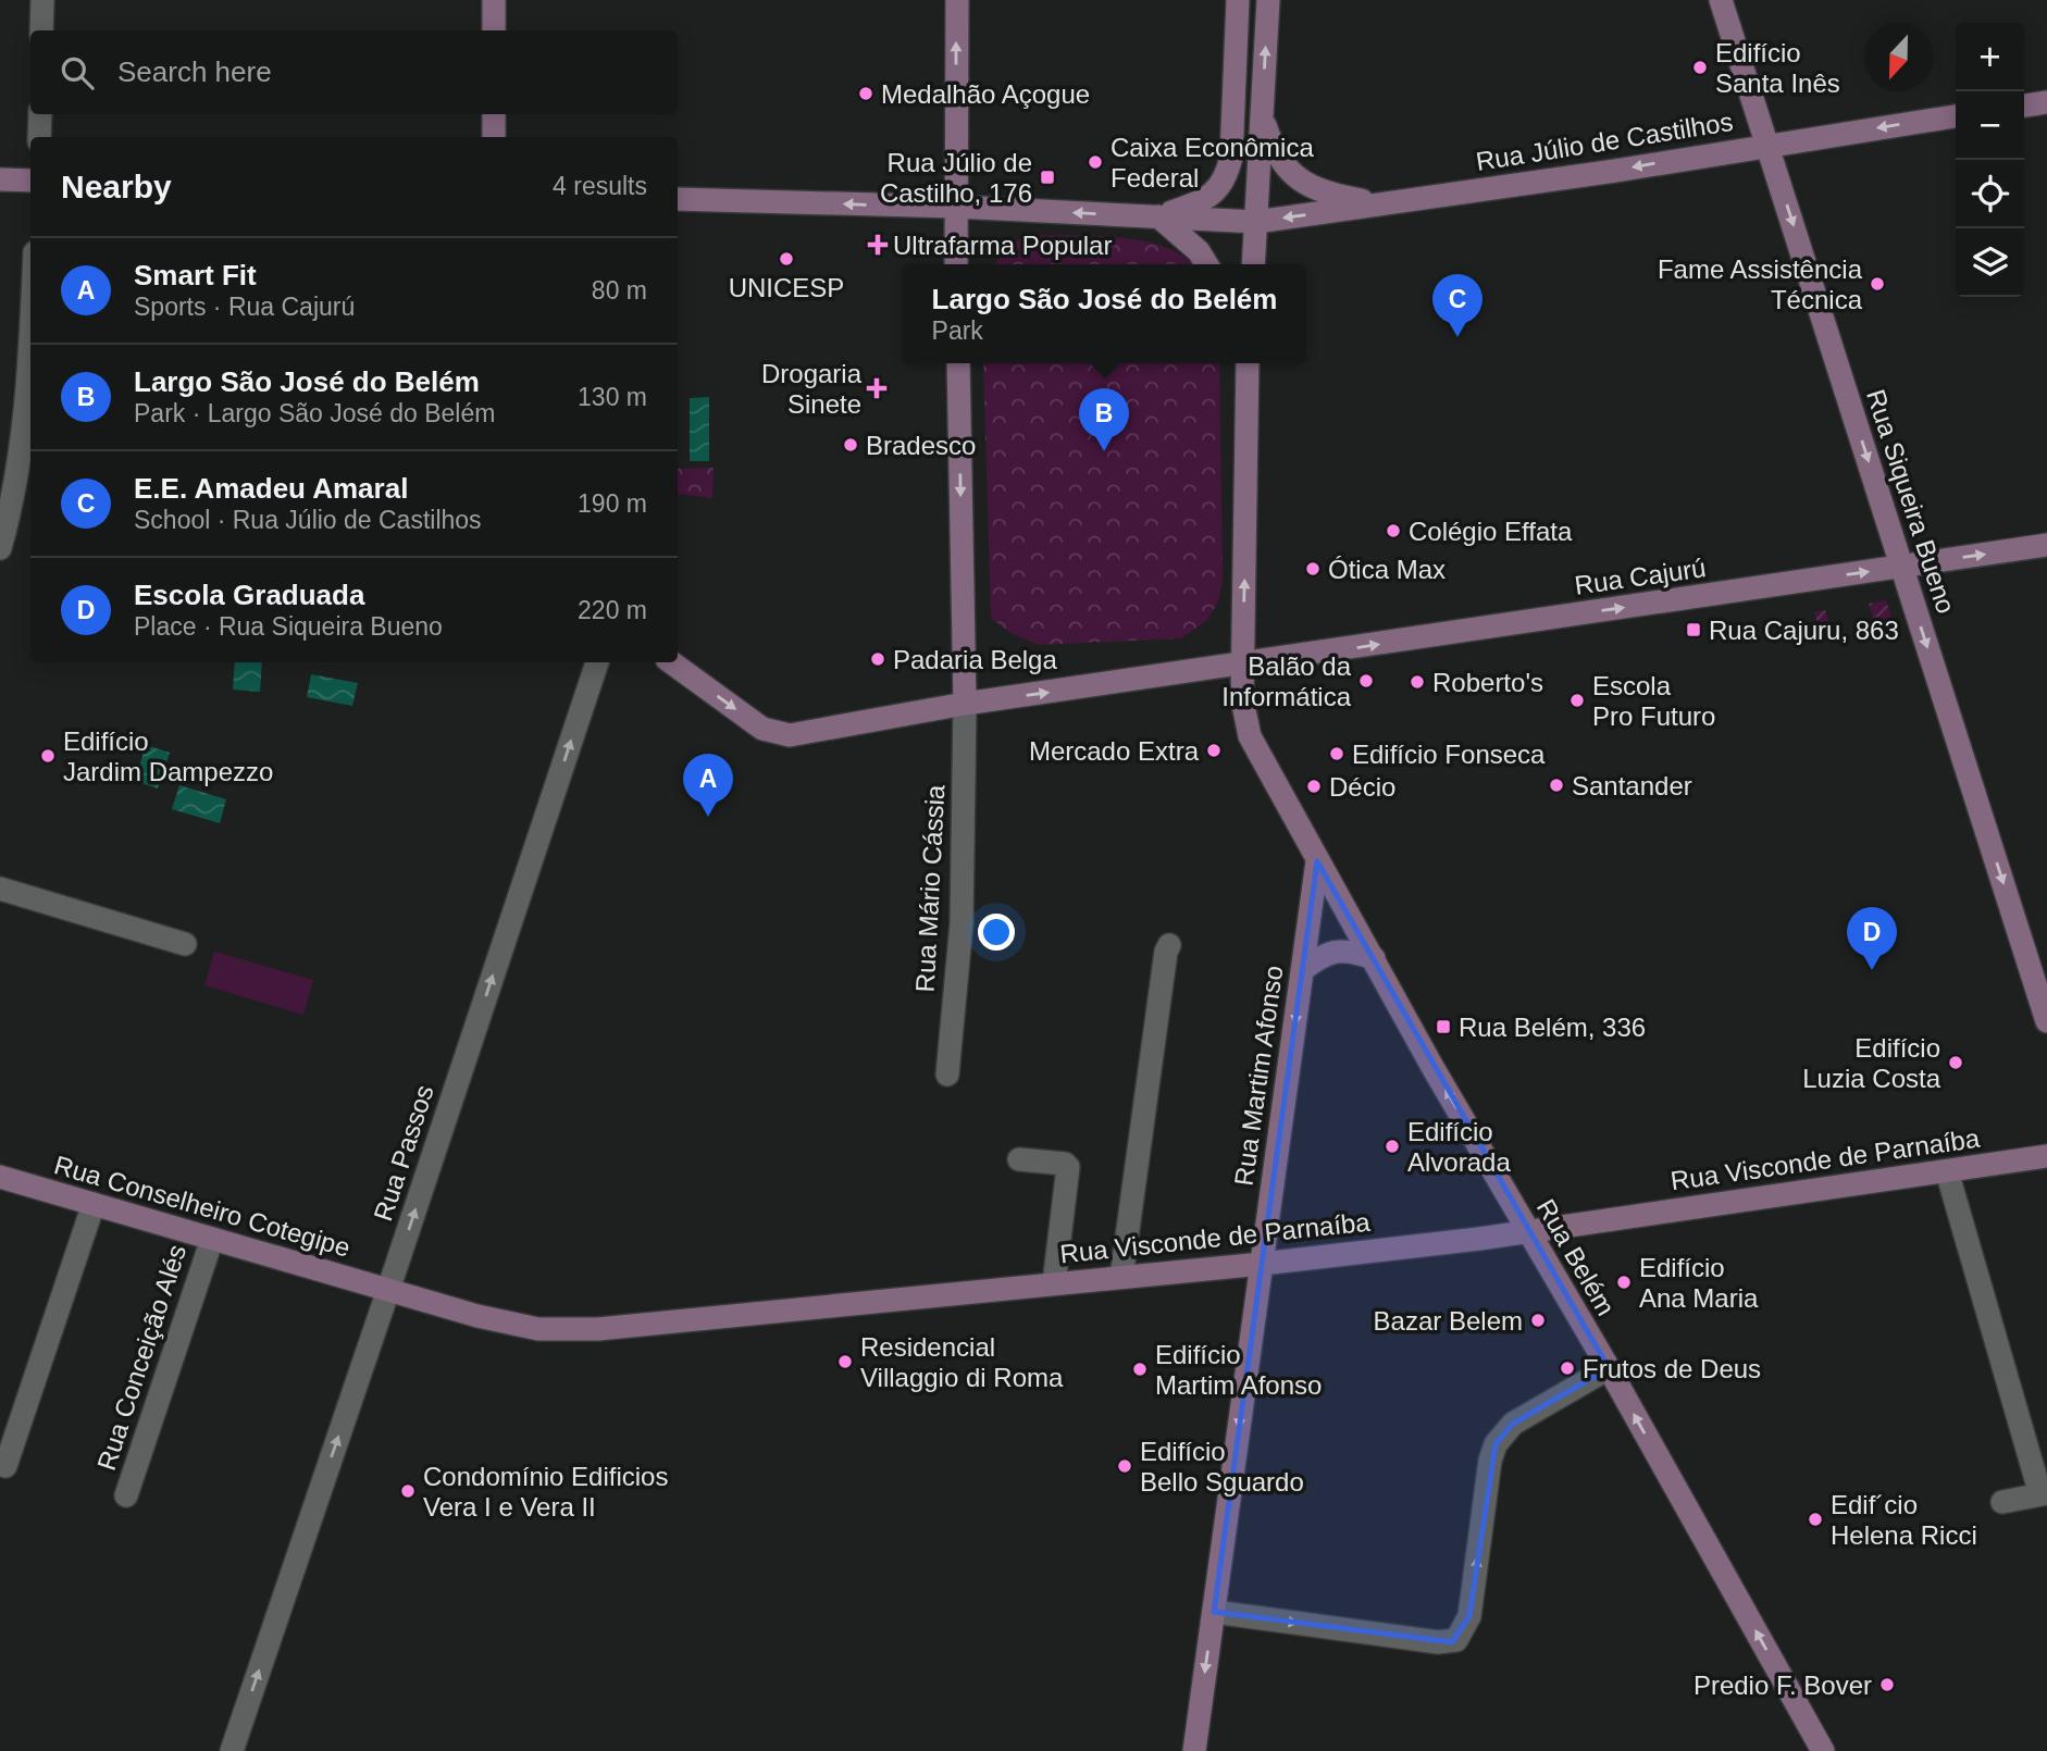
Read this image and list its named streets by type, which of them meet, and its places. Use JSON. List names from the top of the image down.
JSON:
{
  "streets": {
    "street": [
      "Rua Júlio de Castilhos",
      "Rua Siqueira Bueno",
      "Rua Cajurú",
      "Rua Mário Cássia",
      "Rua Martim Afonso",
      "Rua Passos",
      "Rua Visconde de Parnaíba",
      "Rua Conselheiro Cotegipe",
      "Rua Belém",
      "Rua Conceição Alés"
    ]
  },
  "crossings": [
    ["Rua Júlio de Castilhos", "Rua Siqueira Bueno"],
    ["Rua Siqueira Bueno", "Rua Cajurú"],
    ["Rua Cajurú", "Rua Mário Cássia"],
    ["Rua Cajurú", "Rua Belém"],
    ["Rua Martim Afonso", "Rua Visconde de Parnaíba"],
    ["Rua Martim Afonso", "Rua Belém"],
    ["Rua Passos", "Rua Visconde de Parnaíba"],
    ["Rua Passos", "Rua Conselheiro Cotegipe"],
    ["Rua Visconde de Parnaíba", "Rua Conselheiro Cotegipe"],
    ["Rua Visconde de Parnaíba", "Rua Belém"],
    ["Rua Conselheiro Cotegipe", "Rua Conceição Alés"]
  ],
  "one_way": [
    "Rua Júlio de Castilhos",
    "Rua Siqueira Bueno",
    "Rua Cajurú",
    "Rua Passos",
    "Rua Belém"
  ],
  "places": {
    "other": [
      "Edifício Santa Inês",
      "Medalhão Açogue",
      "Caixa Econômica Federal",
      "UNICESP",
      "Fame Assistência Técnica",
      "Bradesco",
      "Colégio Effata",
      "Ótica Max",
      "Padaria Belga",
      "Balão da Informática",
      "Roberto's",
      "Escola Pro Futuro",
      "Mercado Extra",
      "Edifício Fonseca",
      "Edifício Jardim Dampezzo",
      "Santander",
      "Décio",
      "Edifício Luzia Costa",
      "Edifício Alvorada",
      "Edifício Ana Maria",
      "Bazar Belem",
      "Residencial Villaggio di Roma",
      "Frutos de Deus",
      "Edifício Martim Afonso",
      "Edifício Bello Sguardo",
      "Condomínio Edificios Vera I e Vera II",
      "Edif´cio Helena Ricci",
      "Predio F. Bover"
    ],
    "transit": ["Rua Júlio de Castilho, 176", "Rua Cajuru, 863", "Rua Belém, 336"],
    "health": ["Ultrafarma Popular", "Drogaria Sinete"]
  },
  "north": "bottom",
  "page": {
    "map_buttons": ["+", "−"],
    "search": "Search here",
    "heading": ["Nearby", "4 results"],
    "list": [
      {
        "mark": "A",
        "name": "Smart Fit",
        "note": "Sports · Rua Cajurú",
        "value": "80 m"
      },
      {
        "mark": "B",
        "name": "Largo São José do Belém",
        "note": "Park · Largo São José do Belém",
        "value": "130 m"
      },
      {
        "mark": "C",
        "name": "E.E. Amadeu Amaral",
        "note": "School · Rua Júlio de Castilhos",
        "value": "190 m"
      },
      {
        "mark": "D",
        "name": "Escola Graduada",
        "note": "Place · Rua Siqueira Bueno",
        "value": "220 m"
      }
    ],
    "popup": ["Largo São José do Belém", "Park"],
    "pins": [
      "C",
      "B",
      "A",
      "D"
    ]
  }
}
